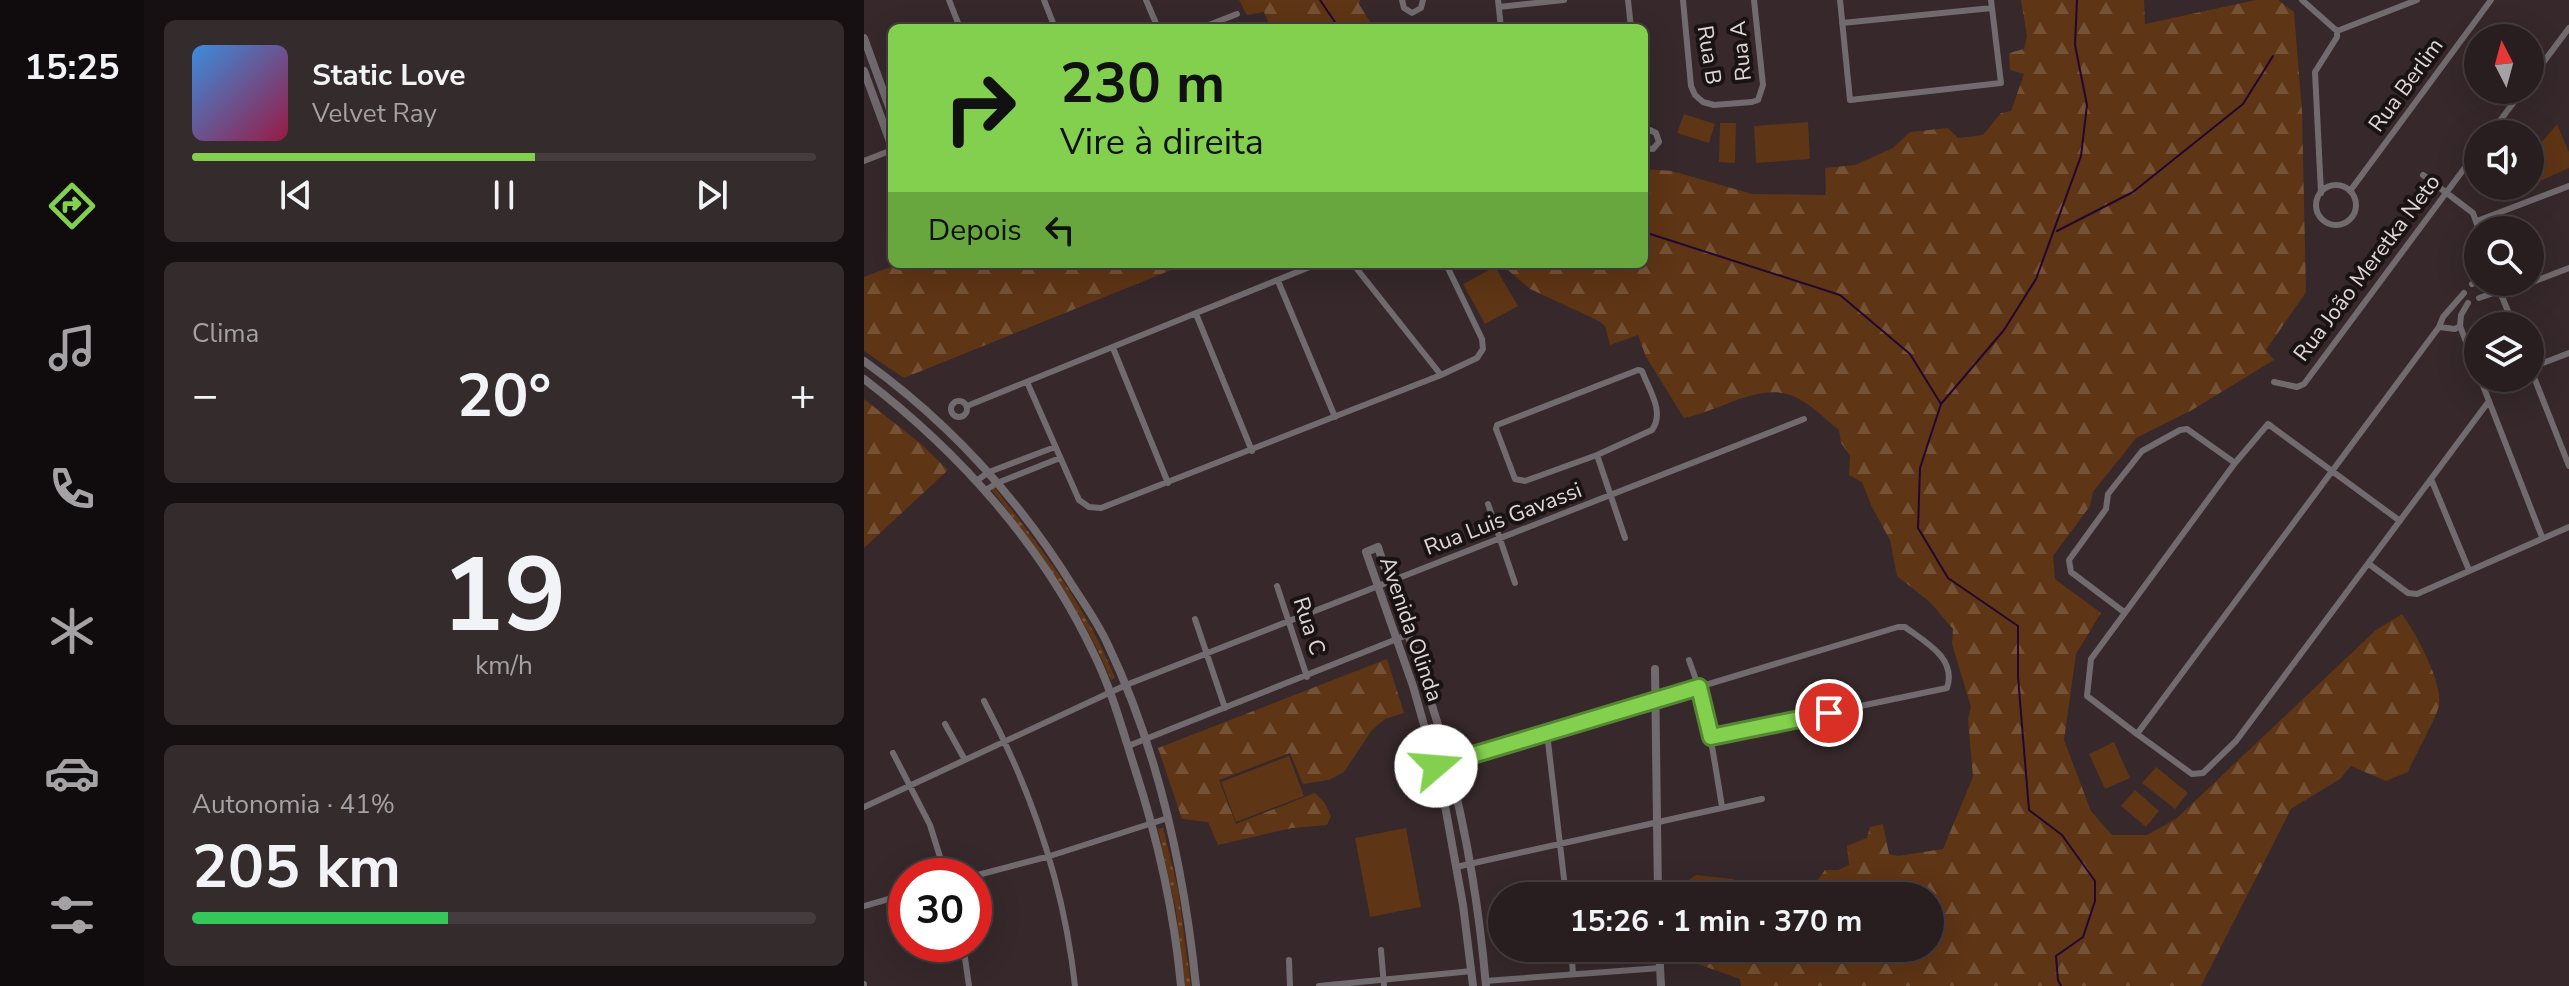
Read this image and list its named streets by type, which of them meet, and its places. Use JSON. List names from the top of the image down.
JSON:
{
  "streets": {
    "street": [
      "Rua A",
      "Rua B",
      "Rua Berlim",
      "Rua João Meretka Neto",
      "Rua Luis Gavassi",
      "Rua C",
      "Avenida Olinda"
    ]
  },
  "crossings": [
    ["Rua A", "Rua B"],
    ["Rua Luis Gavassi", "Rua C"],
    ["Rua Luis Gavassi", "Avenida Olinda"]
  ],
  "north": "top",
  "page": {
    "tabs": "15:25",
    "turn": ["230 m", "Vire à direita"],
    "song": ["Static Love", "Velvet Ray"],
    "then": "Depois",
    "tile": [
      "Clima",
      ["19", "km/h"],
      ["Autonomia · 41%", "205 km"]
    ],
    "heat": ["−", "20°", "+"],
    "limit": "30",
    "trip": "15:26 · 1 min · 370 m"
  }
}
